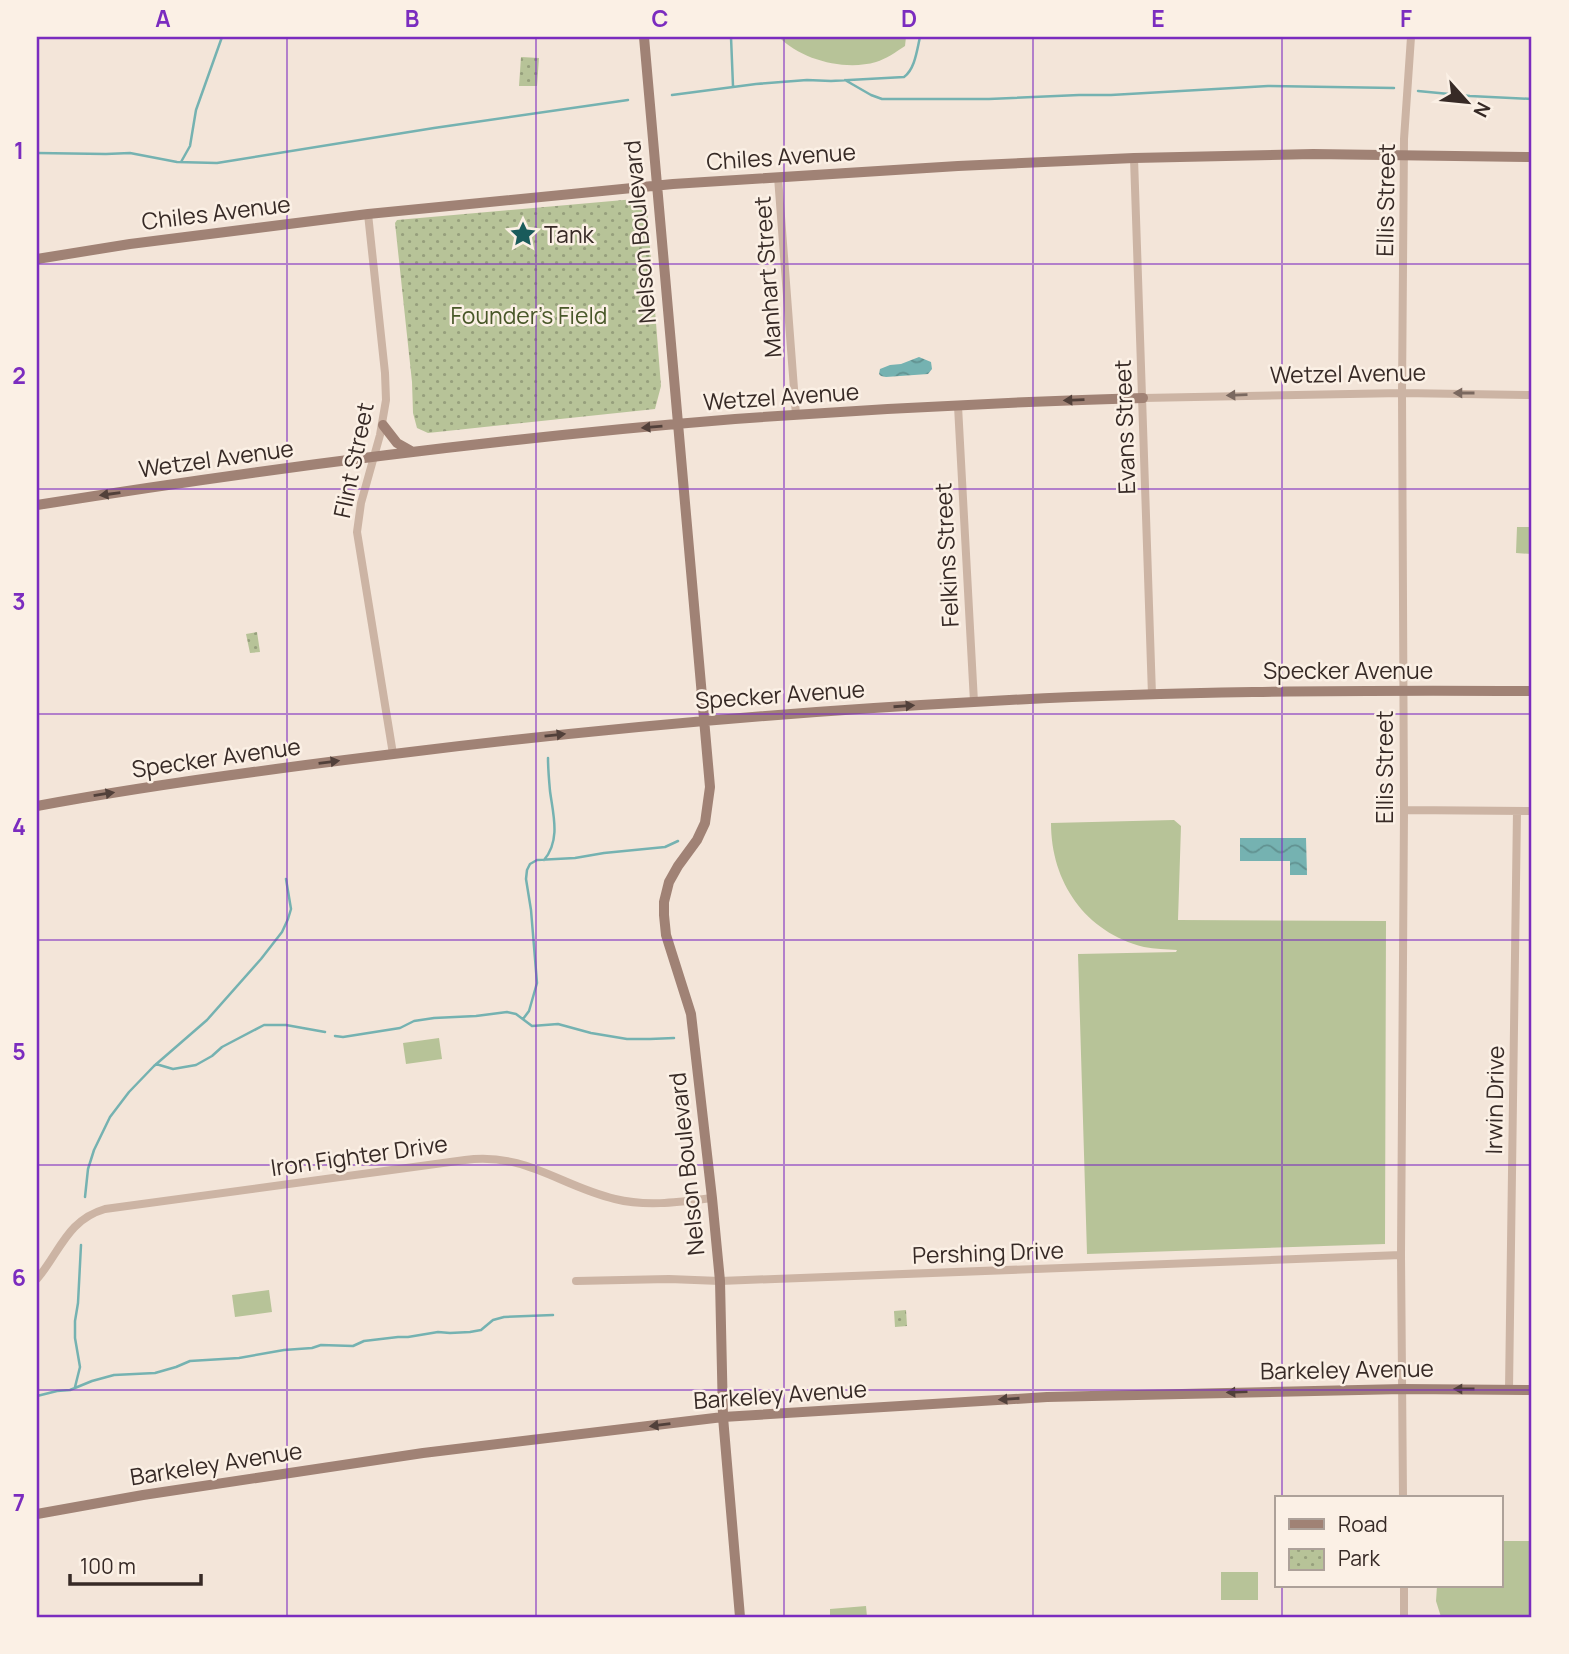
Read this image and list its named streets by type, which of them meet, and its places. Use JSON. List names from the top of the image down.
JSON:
{
  "streets": {
    "street": [
      "Chiles Avenue",
      "Ellis Street",
      "Nelson Boulevard",
      "Manhart Street",
      "Wetzel Avenue",
      "Evans Street",
      "Flint Street",
      "Felkins Street",
      "Specker Avenue",
      "Irwin Drive",
      "Iron Fighter Drive",
      "Pershing Drive",
      "Barkeley Avenue"
    ]
  },
  "crossings": [
    ["Chiles Avenue", "Ellis Street"],
    ["Chiles Avenue", "Nelson Boulevard"],
    ["Chiles Avenue", "Manhart Street"],
    ["Chiles Avenue", "Evans Street"],
    ["Chiles Avenue", "Flint Street"],
    ["Ellis Street", "Wetzel Avenue"],
    ["Ellis Street", "Specker Avenue"],
    ["Ellis Street", "Pershing Drive"],
    ["Ellis Street", "Barkeley Avenue"],
    ["Nelson Boulevard", "Wetzel Avenue"],
    ["Nelson Boulevard", "Specker Avenue"],
    ["Nelson Boulevard", "Iron Fighter Drive"],
    ["Nelson Boulevard", "Pershing Drive"],
    ["Nelson Boulevard", "Barkeley Avenue"],
    ["Manhart Street", "Wetzel Avenue"],
    ["Wetzel Avenue", "Evans Street"],
    ["Wetzel Avenue", "Flint Street"],
    ["Wetzel Avenue", "Felkins Street"],
    ["Evans Street", "Specker Avenue"],
    ["Flint Street", "Specker Avenue"],
    ["Felkins Street", "Specker Avenue"],
    ["Irwin Drive", "Barkeley Avenue"]
  ],
  "one_way": ["Wetzel Avenue", "Specker Avenue", "Barkeley Avenue"],
  "parks": ["Founder's Field"],
  "places": {
    "place": ["Tank"]
  },
  "legend": ["Road", "Park"],
  "scale_bar": "100 m",
  "north": "bottom right",
  "grid": {
    "columns": [
      "A",
      "B",
      "C",
      "D",
      "E",
      "F"
    ],
    "rows": [
      "1",
      "2",
      "3",
      "4",
      "5",
      "6",
      "7"
    ]
  }
}
